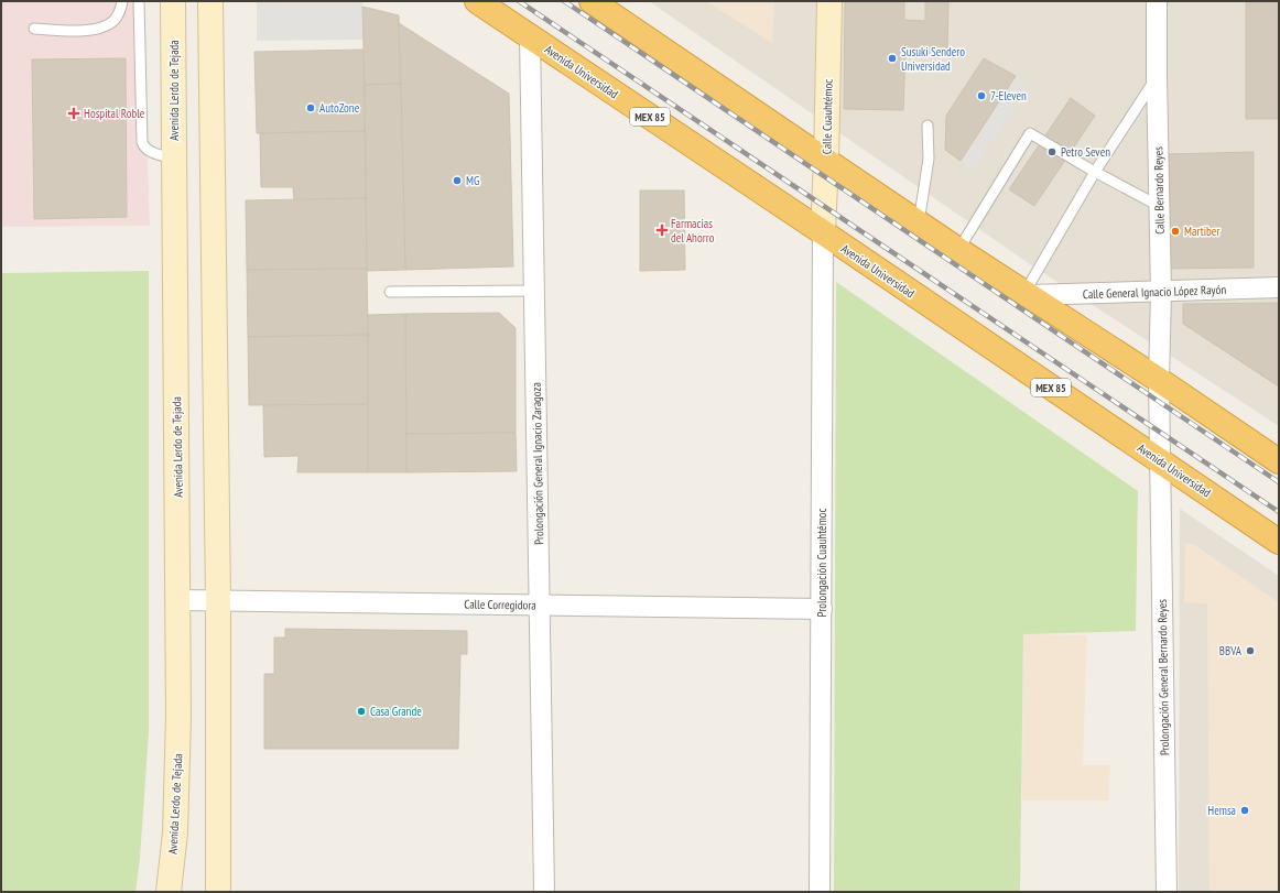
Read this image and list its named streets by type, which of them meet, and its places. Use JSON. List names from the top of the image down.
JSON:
{
  "streets": {
    "highway": ["Avenida Universidad", "MEX 85"],
    "street": [
      "Avenida Lerdo de Tejada",
      "Calle Cuauhtémoc",
      "Calle Bernardo Reyes",
      "Calle General Ignacio López Rayón",
      "Prolongación General Ignacio Zaragoza",
      "Prolongación Cuauhtémoc",
      "Calle Corregidora",
      "Prolongación General Bernardo Reyes"
    ]
  },
  "crossings": [
    ["Avenida Universidad", "Calle Cuauhtémoc"],
    ["Avenida Universidad", "Prolongación General Ignacio Zaragoza"],
    ["Avenida Universidad", "Prolongación Cuauhtémoc"],
    ["Avenida Universidad", "Prolongación General Bernardo Reyes"],
    ["Avenida Lerdo de Tejada", "Calle Corregidora"],
    ["Calle Cuauhtémoc", "Prolongación Cuauhtémoc"],
    ["Calle Bernardo Reyes", "Calle General Ignacio López Rayón"],
    ["Calle Bernardo Reyes", "Prolongación General Bernardo Reyes"],
    ["Prolongación General Ignacio Zaragoza", "Calle Corregidora"],
    ["Prolongación Cuauhtémoc", "Calle Corregidora"]
  ],
  "places": {
    "other": [
      "Susuki Sendero Universidad",
      "7-Eleven",
      "AutoZone",
      "Petro Seven",
      "MG",
      "Martiber",
      "BBVA",
      "Casa Grande",
      "Hemsa"
    ],
    "health": ["Hospital Roble", "Farmacias del Ahorro"]
  }
}
